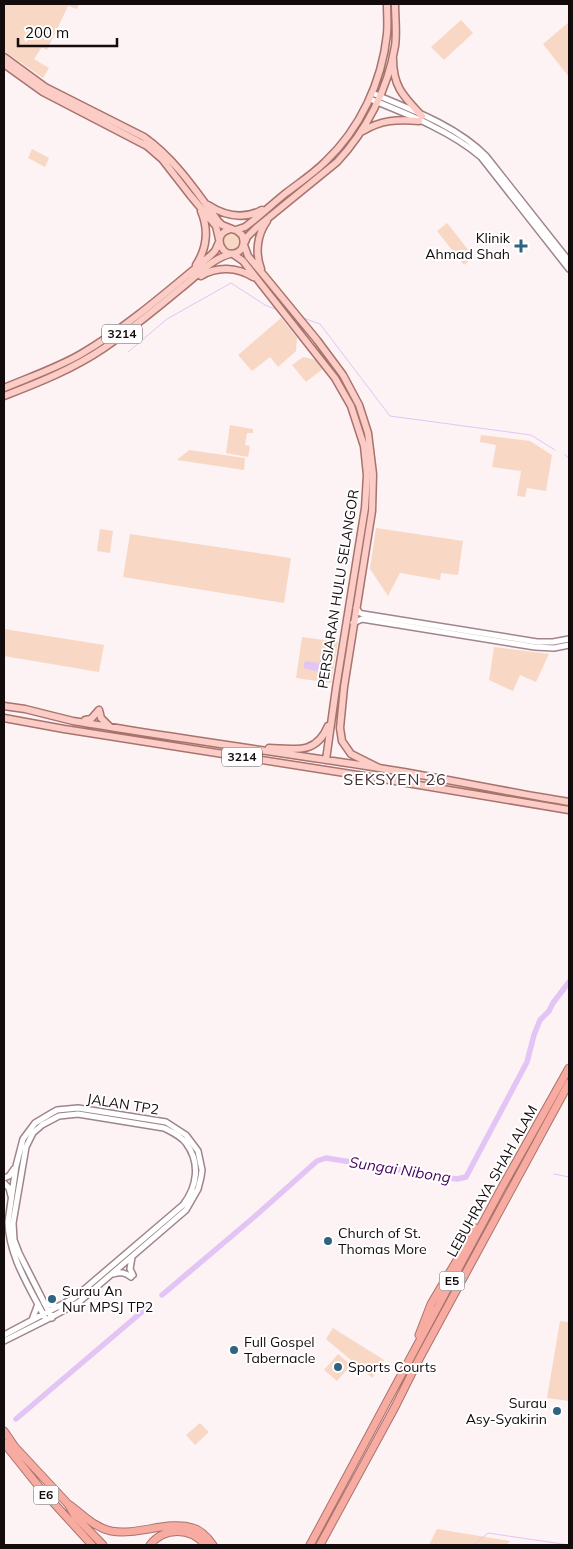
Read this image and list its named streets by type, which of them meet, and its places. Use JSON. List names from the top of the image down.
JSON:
{
  "streets": {
    "highway": ["LEBUHRAYA SHAH ALAM", "E5", "E6"],
    "main road": ["3214", "PERSIARAN HULU SELANGOR"],
    "street": ["JALAN TP2"]
  },
  "crossings": [
    ["3214", "PERSIARAN HULU SELANGOR"]
  ],
  "districts": ["SEKSYEN 26"],
  "water": ["Sungai Nibong"],
  "places": {
    "health": ["Klinik Ahmad Shah"],
    "other": [
      "Church of St. Thomas More",
      "Surau An Nur MPSJ TP2",
      "Full Gospel Tabernacle",
      "Sports Courts",
      "Surau Asy-Syakirin"
    ]
  },
  "scale_bar": "200 m"
}
